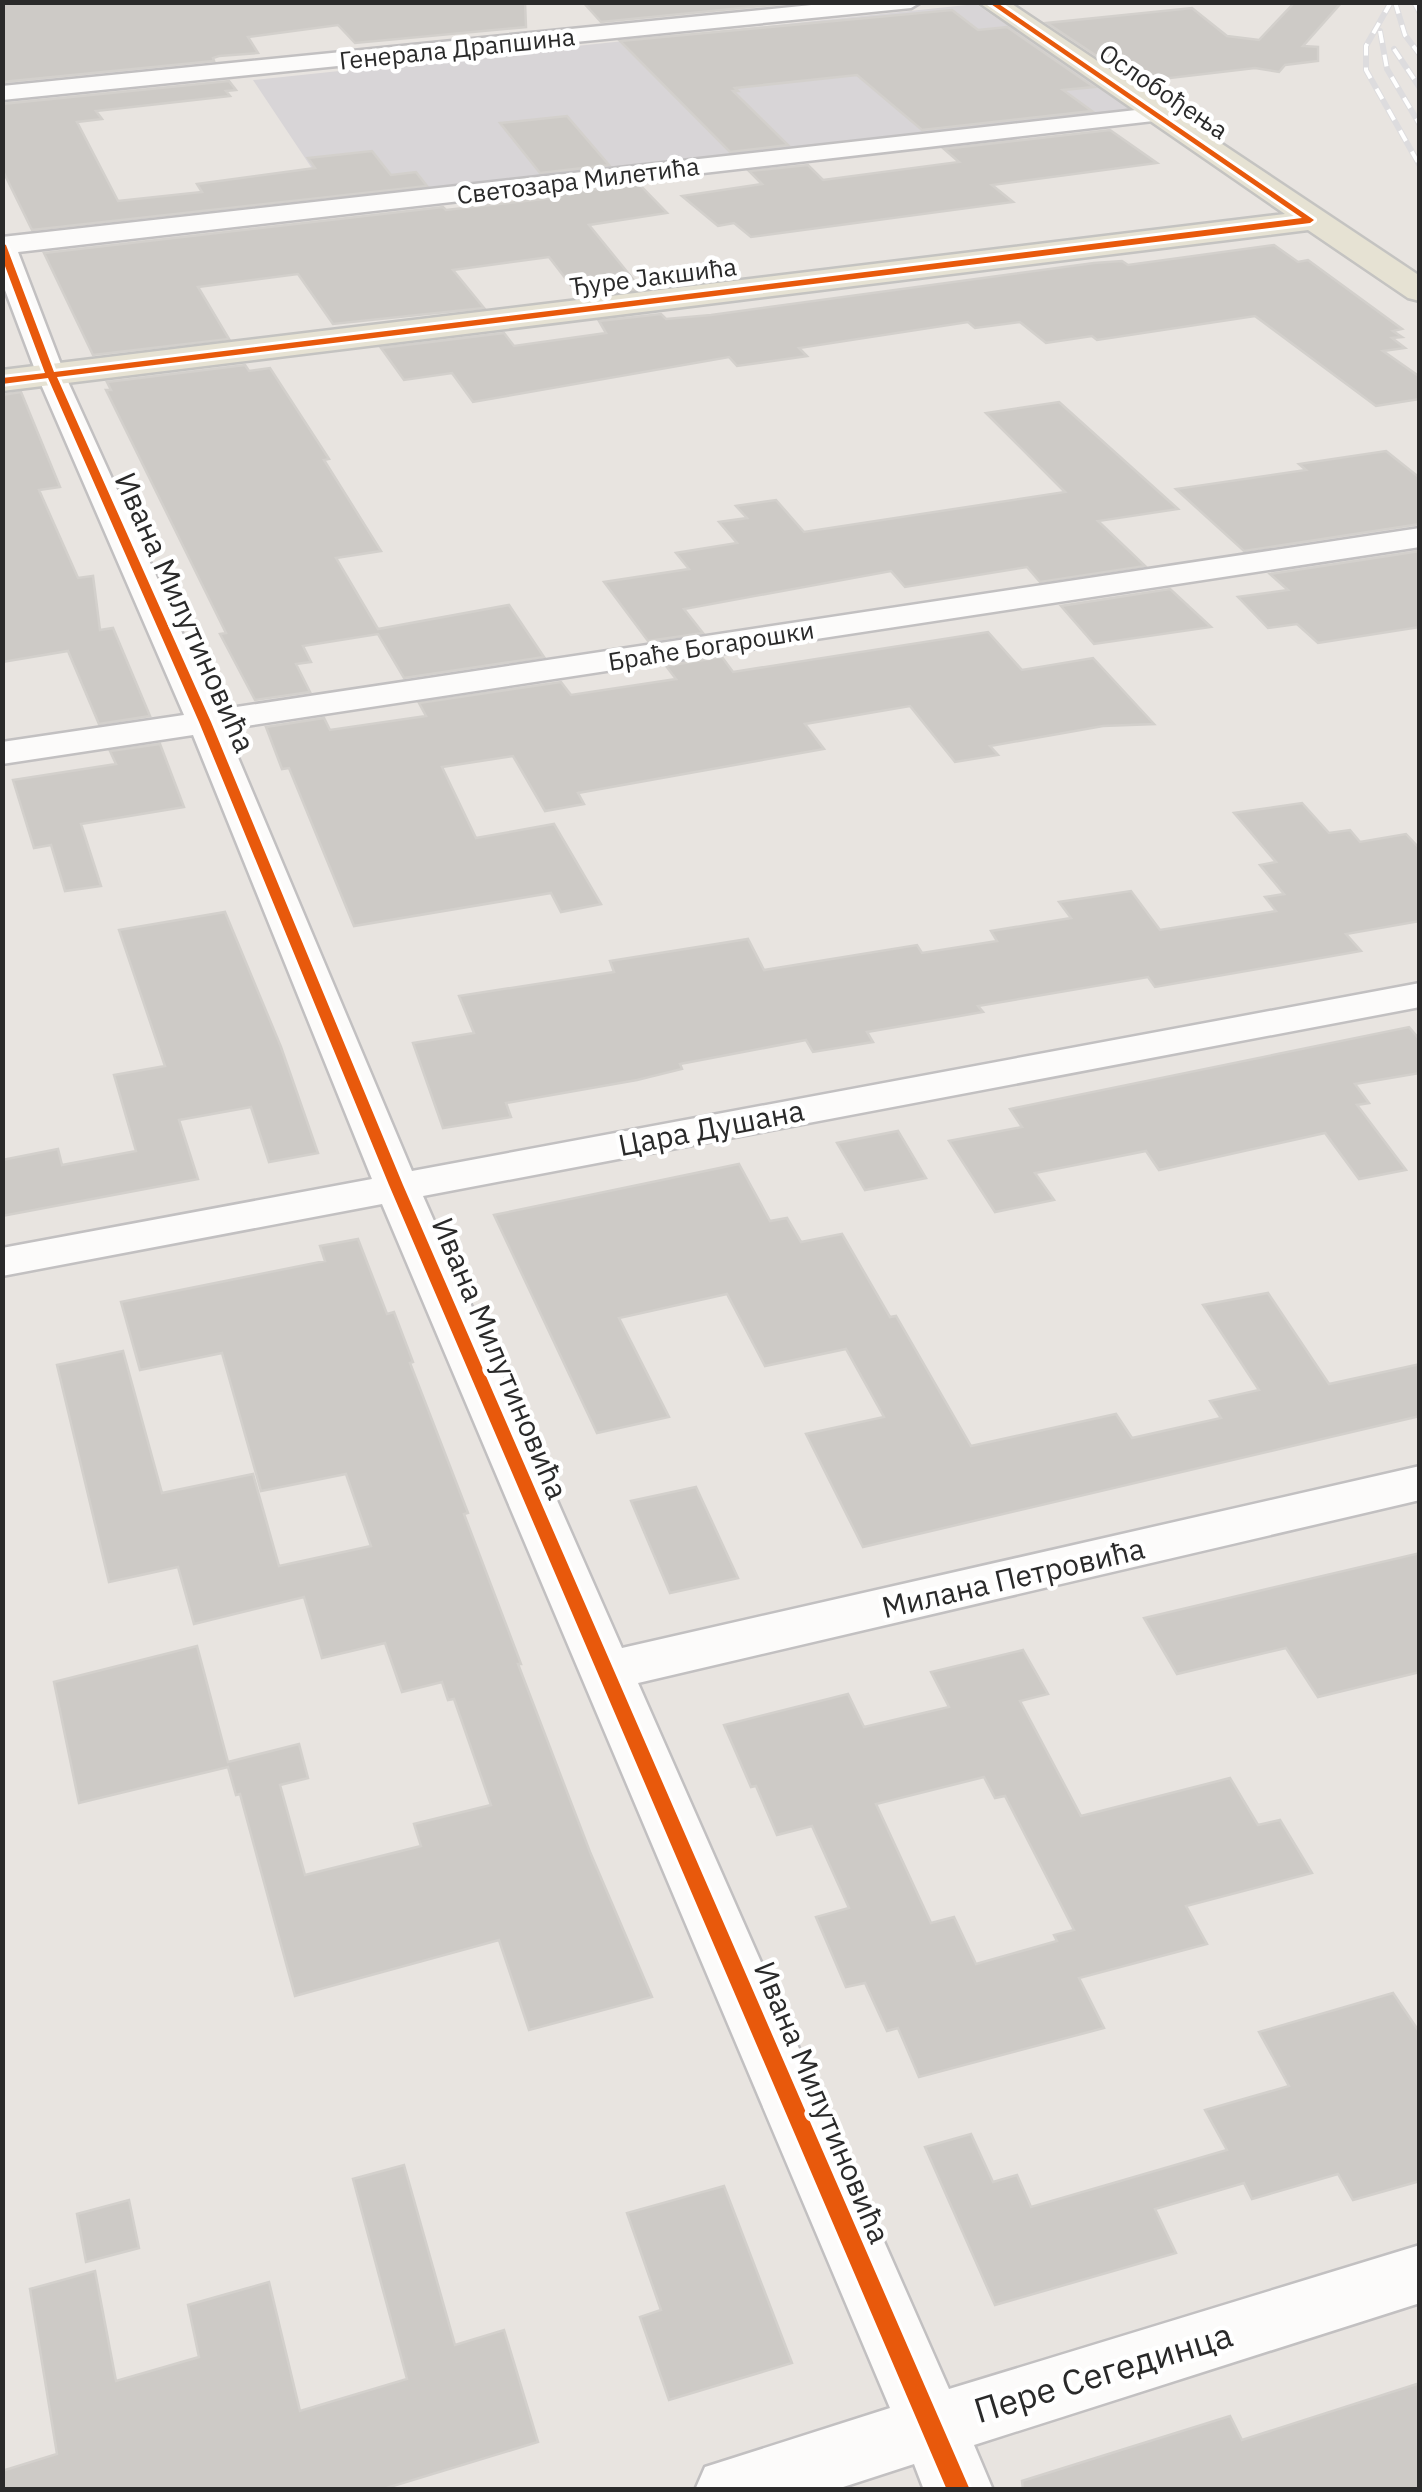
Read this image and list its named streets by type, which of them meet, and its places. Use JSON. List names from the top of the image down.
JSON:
{
  "streets": {
    "main road": ["Ослобођења", "Ђуре Јакшића"],
    "street": [
      "Генерала Драпшина",
      "Светозара Милетића",
      "Ивана Милутиновића",
      "Браће Богарошки",
      "Цара Душана",
      "Милана Петровића",
      "Пере Сегединца"
    ]
  },
  "crossings": [
    ["Ослобођења", "Светозара Милетића"],
    ["Ослобођења", "Ђуре Јакшића"],
    ["Светозара Милетића", "Ивана Милутиновића"],
    ["Ђуре Јакшића", "Ивана Милутиновића"],
    ["Ивана Милутиновића", "Браће Богарошки"],
    ["Ивана Милутиновића", "Цара Душана"],
    ["Ивана Милутиновића", "Милана Петровића"],
    ["Ивана Милутиновића", "Пере Сегединца"]
  ]
}
